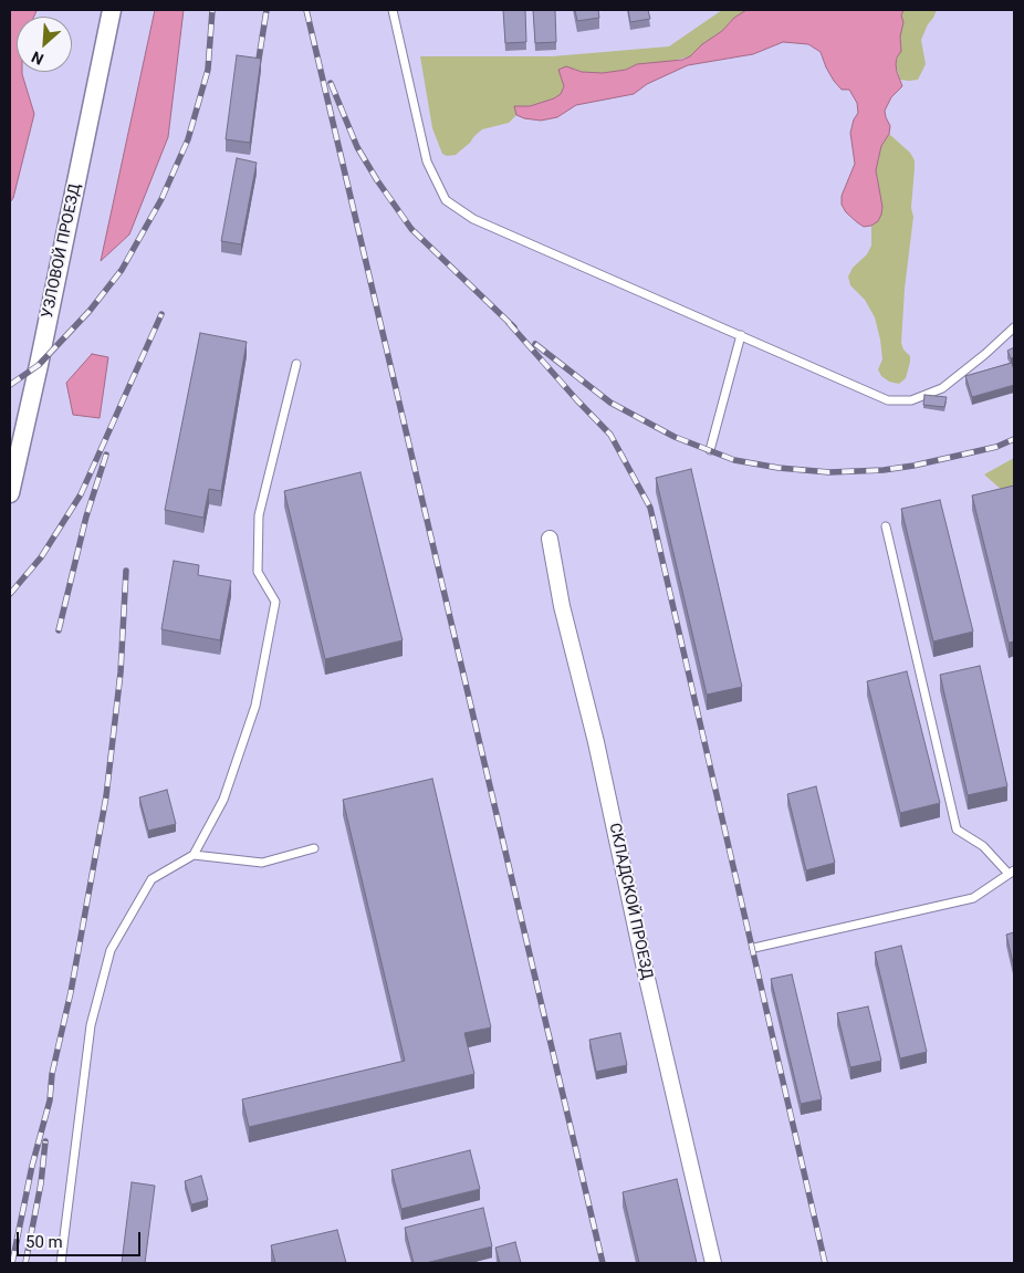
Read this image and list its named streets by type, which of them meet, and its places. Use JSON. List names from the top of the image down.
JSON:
{
  "streets": {
    "street": ["УЗЛОВОЙ ПРОЕЗД", "СКЛАДСКОЙ ПРОЕЗД"]
  },
  "scale_bar": "50 m",
  "north": "bottom left"
}
